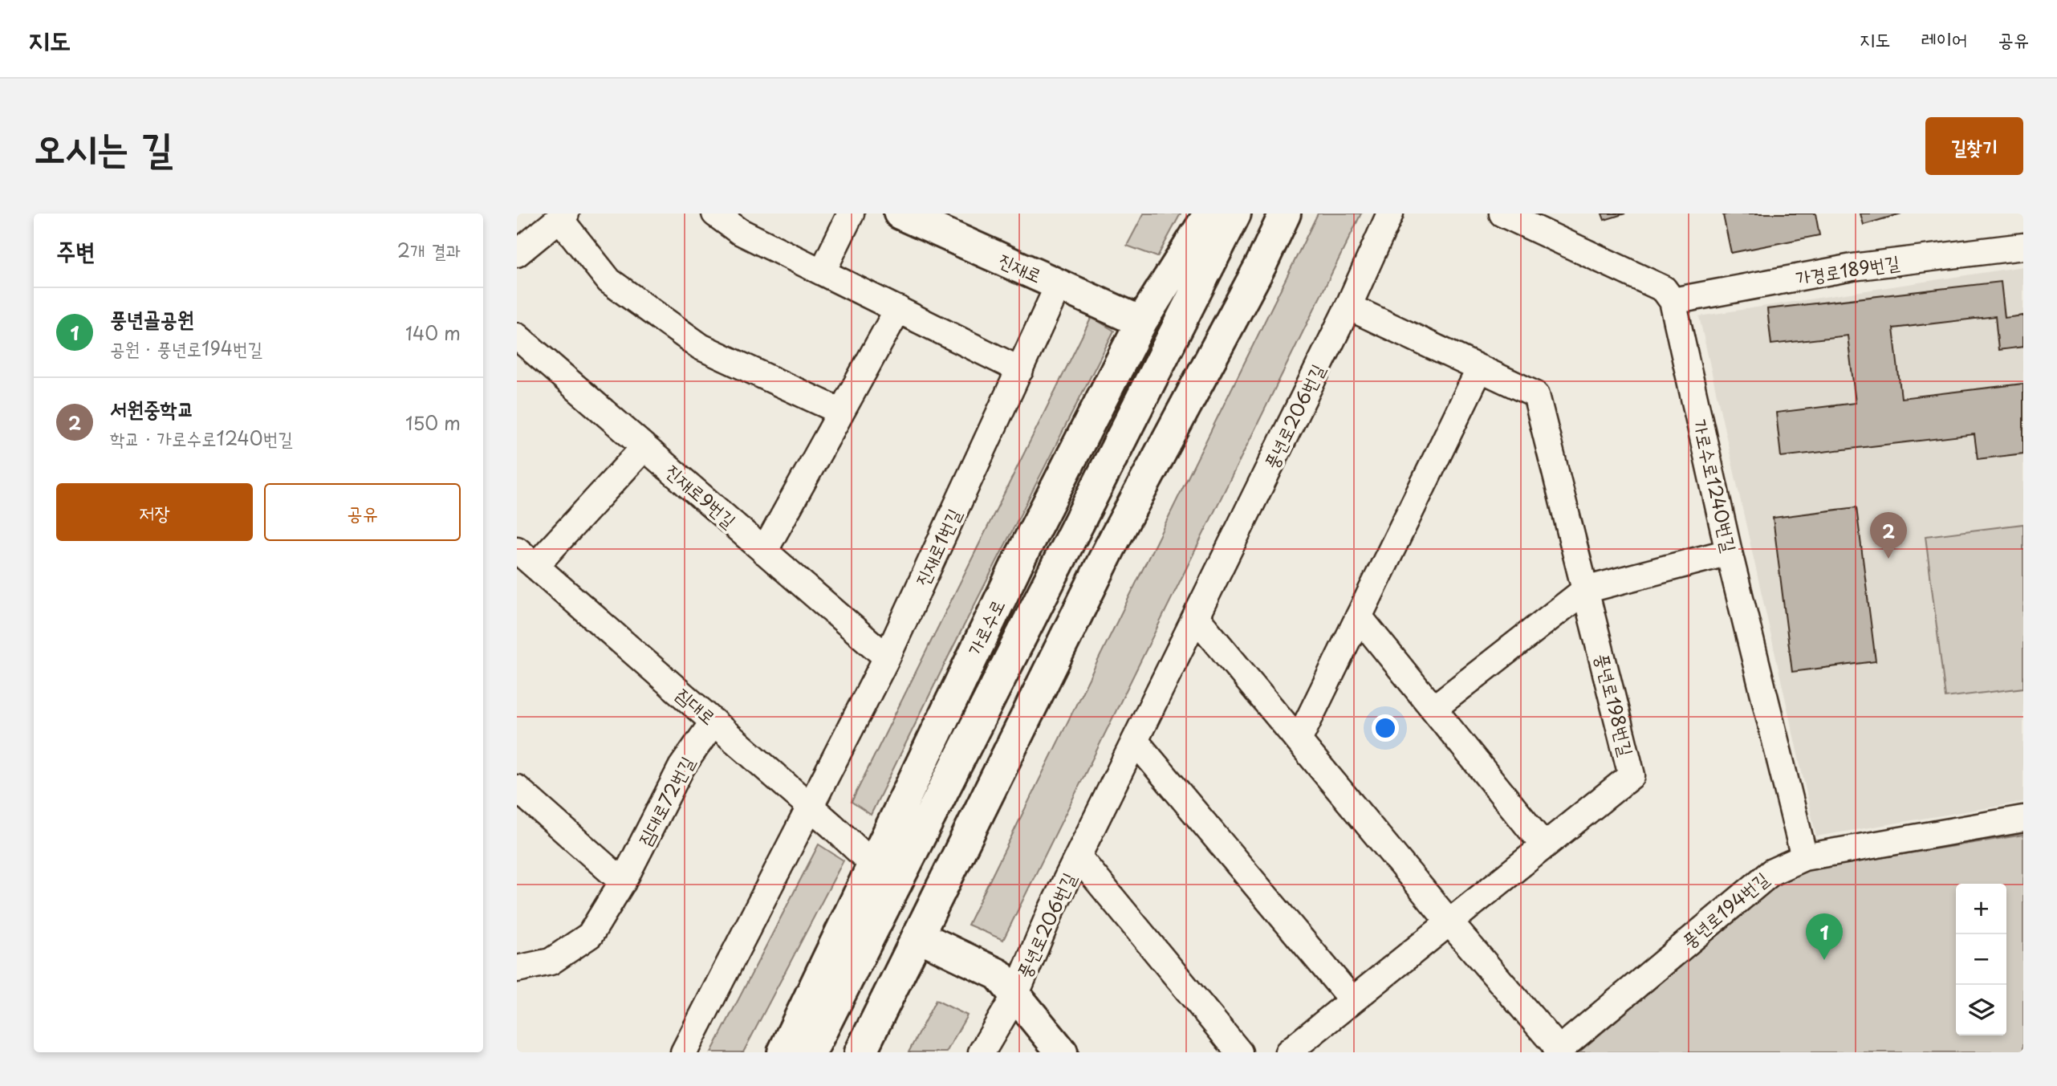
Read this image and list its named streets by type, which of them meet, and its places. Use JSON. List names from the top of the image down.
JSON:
{
  "streets": {
    "main road": ["진재로", "가로수로"],
    "street": [
      "가경로189번길",
      "풍년로206번길",
      "가로수로1240번길",
      "진재로9번길",
      "진재로1번길",
      "풍년로198번길",
      "짐대로",
      "짐대로72번길",
      "풍년로194번길"
    ]
  },
  "crossings": [
    ["진재로", "진재로1번길"],
    ["진재로", "가로수로"],
    ["가경로189번길", "가로수로1240번길"],
    ["풍년로206번길", "풍년로198번길"],
    ["가로수로1240번길", "풍년로194번길"],
    ["진재로9번길", "진재로1번길"],
    ["진재로1번길", "짐대로"],
    ["가로수로", "짐대로"],
    ["풍년로198번길", "풍년로194번길"],
    ["짐대로", "짐대로72번길"]
  ],
  "page": {
    "header": "지도",
    "nav": ["지도", "레이어", "공유"],
    "title": "오시는 길",
    "buttons": [
      "길찾기",
      ["저장", "공유"]
    ],
    "heading": ["주변", "2개 결과"],
    "list": [
      {
        "mark": "1",
        "name": "풍년골공원",
        "note": "공원 · 풍년로194번길",
        "value": "140 m"
      },
      {
        "mark": "2",
        "name": "서원중학교",
        "note": "학교 · 가로수로1240번길",
        "value": "150 m"
      }
    ],
    "pins": ["2", "1"],
    "map_buttons": ["+", "−"]
  }
}
